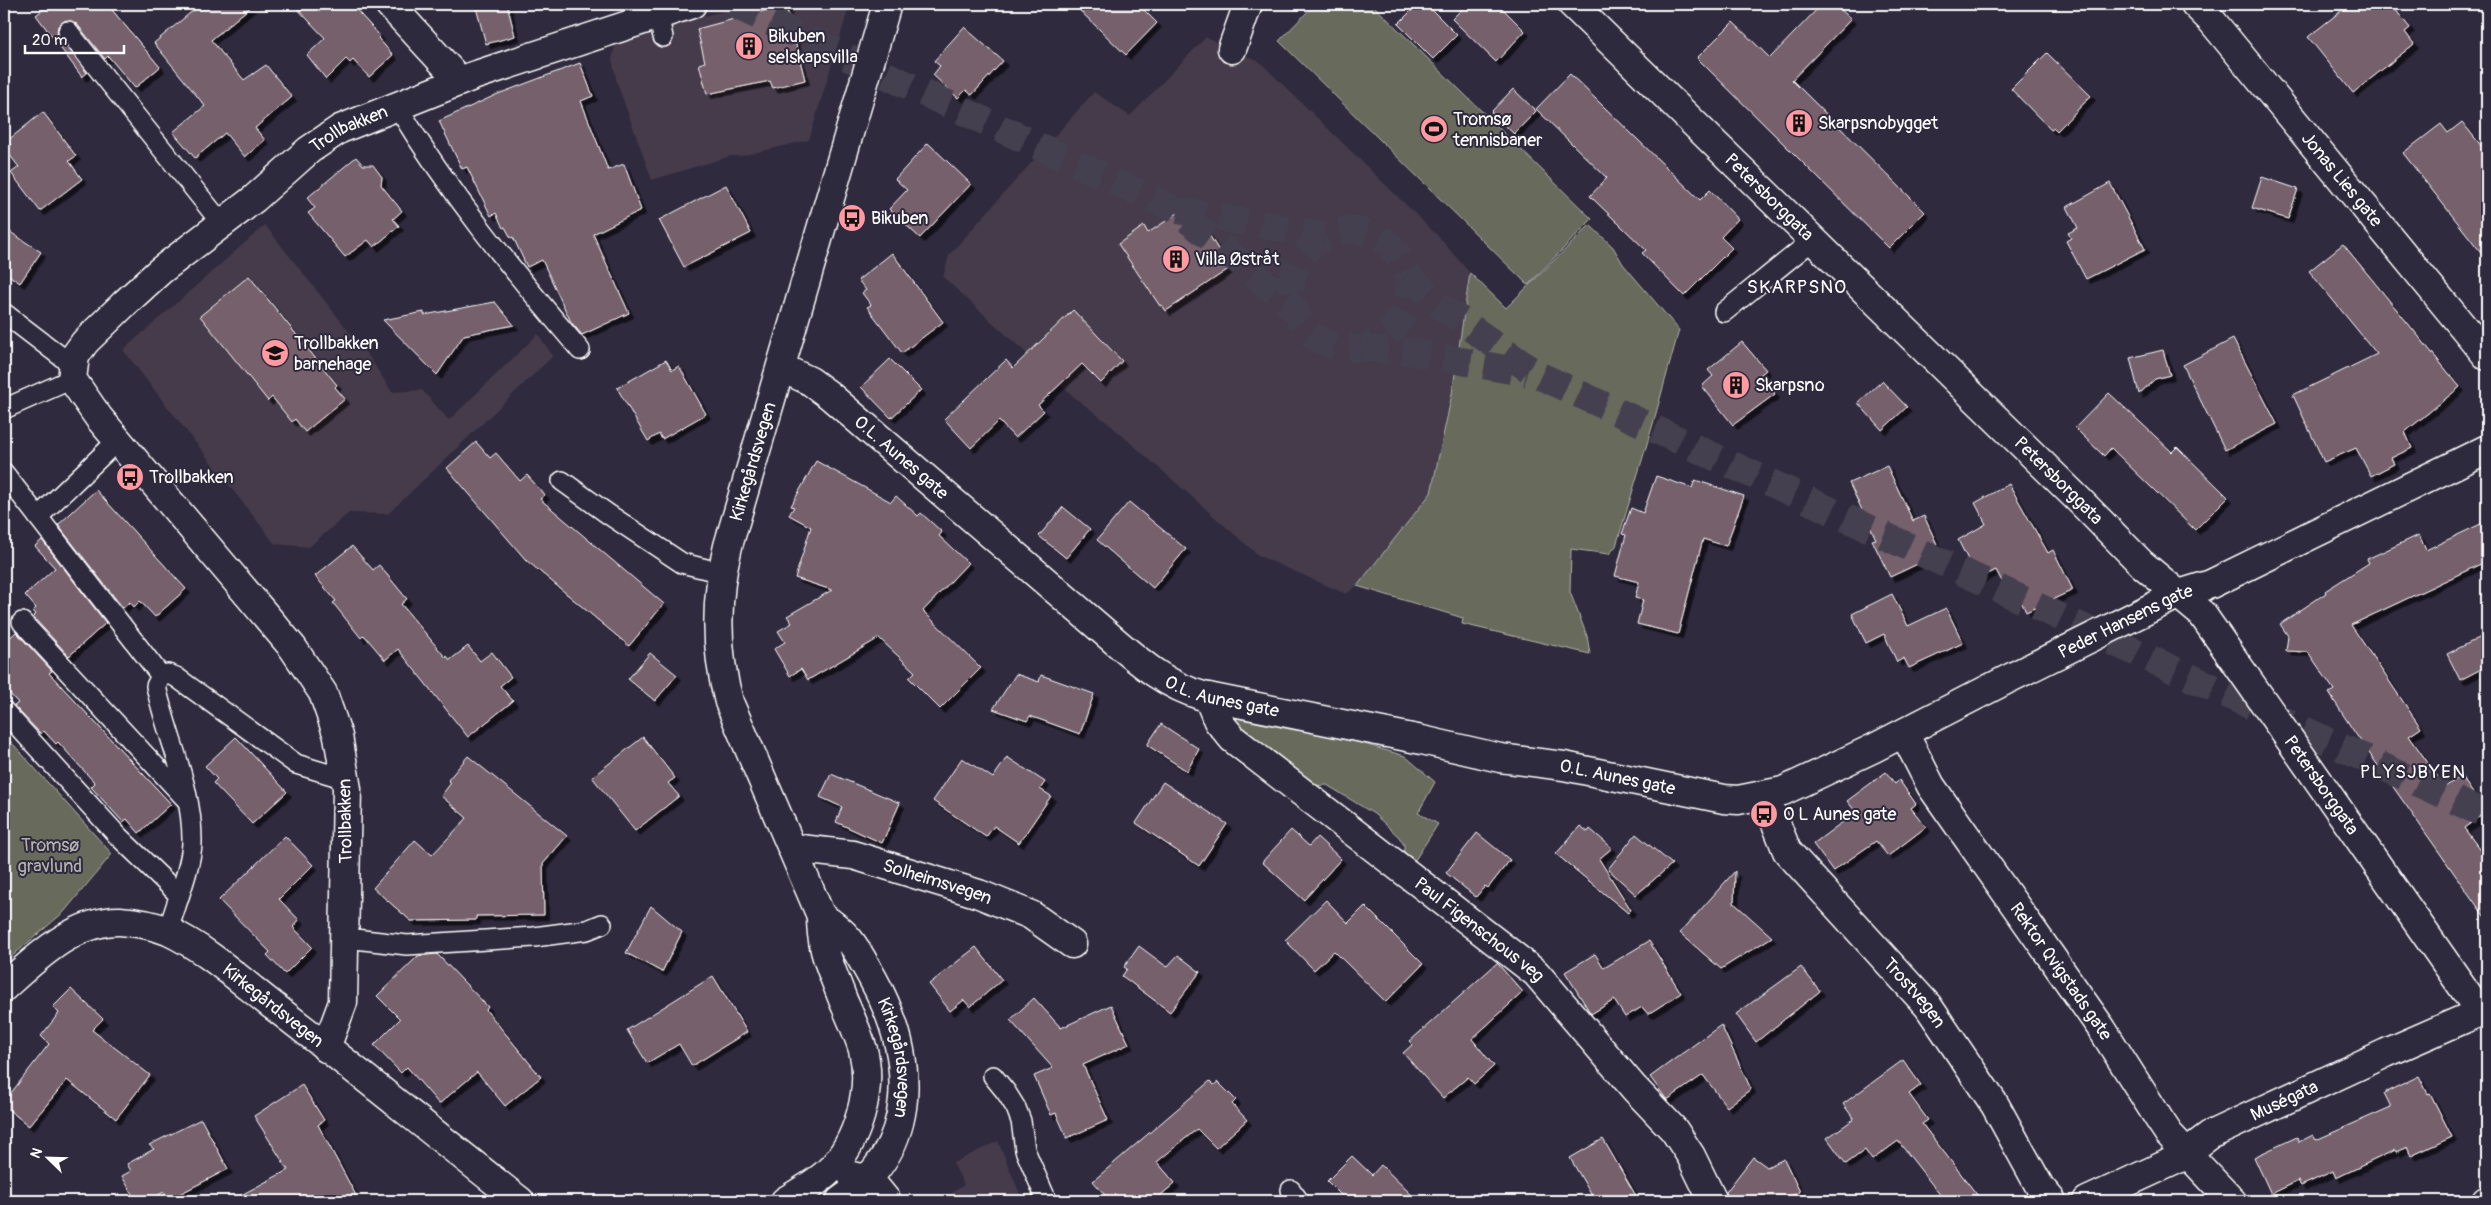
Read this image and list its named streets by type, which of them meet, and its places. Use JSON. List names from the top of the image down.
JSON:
{
  "streets": {
    "street": [
      "Trollbakken",
      "Jonas Lies gate",
      "Petersborggata",
      "O.L. Aunes gate",
      "Kirkegårdsvegen",
      "Peder Hansens gate",
      "Solheimsvegen",
      "Paul Figenschous veg",
      "Rektor Qvigstads gate",
      "Trostvegen",
      "Muségata"
    ]
  },
  "crossings": [
    ["Trollbakken", "Kirkegårdsvegen"],
    ["Petersborggata", "Peder Hansens gate"],
    ["Petersborggata", "Muségata"],
    ["O.L. Aunes gate", "Kirkegårdsvegen"],
    ["O.L. Aunes gate", "Peder Hansens gate"],
    ["O.L. Aunes gate", "Paul Figenschous veg"],
    ["O.L. Aunes gate", "Trostvegen"],
    ["Kirkegårdsvegen", "Solheimsvegen"],
    ["Peder Hansens gate", "Rektor Qvigstads gate"],
    ["Peder Hansens gate", "Trostvegen"],
    ["Rektor Qvigstads gate", "Muségata"]
  ],
  "districts": ["SKARPSNO", "PLYSJBYEN"],
  "parks": ["Tromsø gravlund"],
  "places": {
    "building": [
      "Bikuben selskapsvilla",
      "Skarpsnobygget",
      "Villa Østråt",
      "Skarpsno"
    ],
    "sports": ["Tromsø tennisbaner"],
    "bus stop": ["Bikuben", "Trollbakken", "O L Aunes gate"],
    "school or university": ["Trollbakken barnehage"]
  },
  "scale_bar": "20 m",
  "north": "top left"
}
